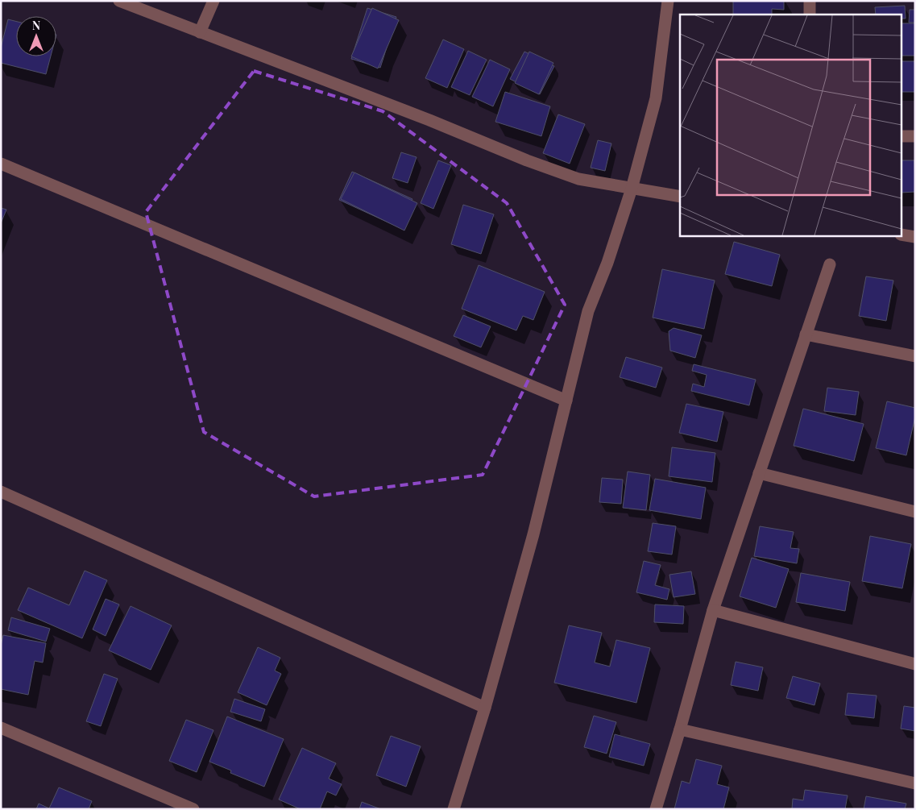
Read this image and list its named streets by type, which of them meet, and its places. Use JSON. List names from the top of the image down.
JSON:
{
  "north": "top"
}
